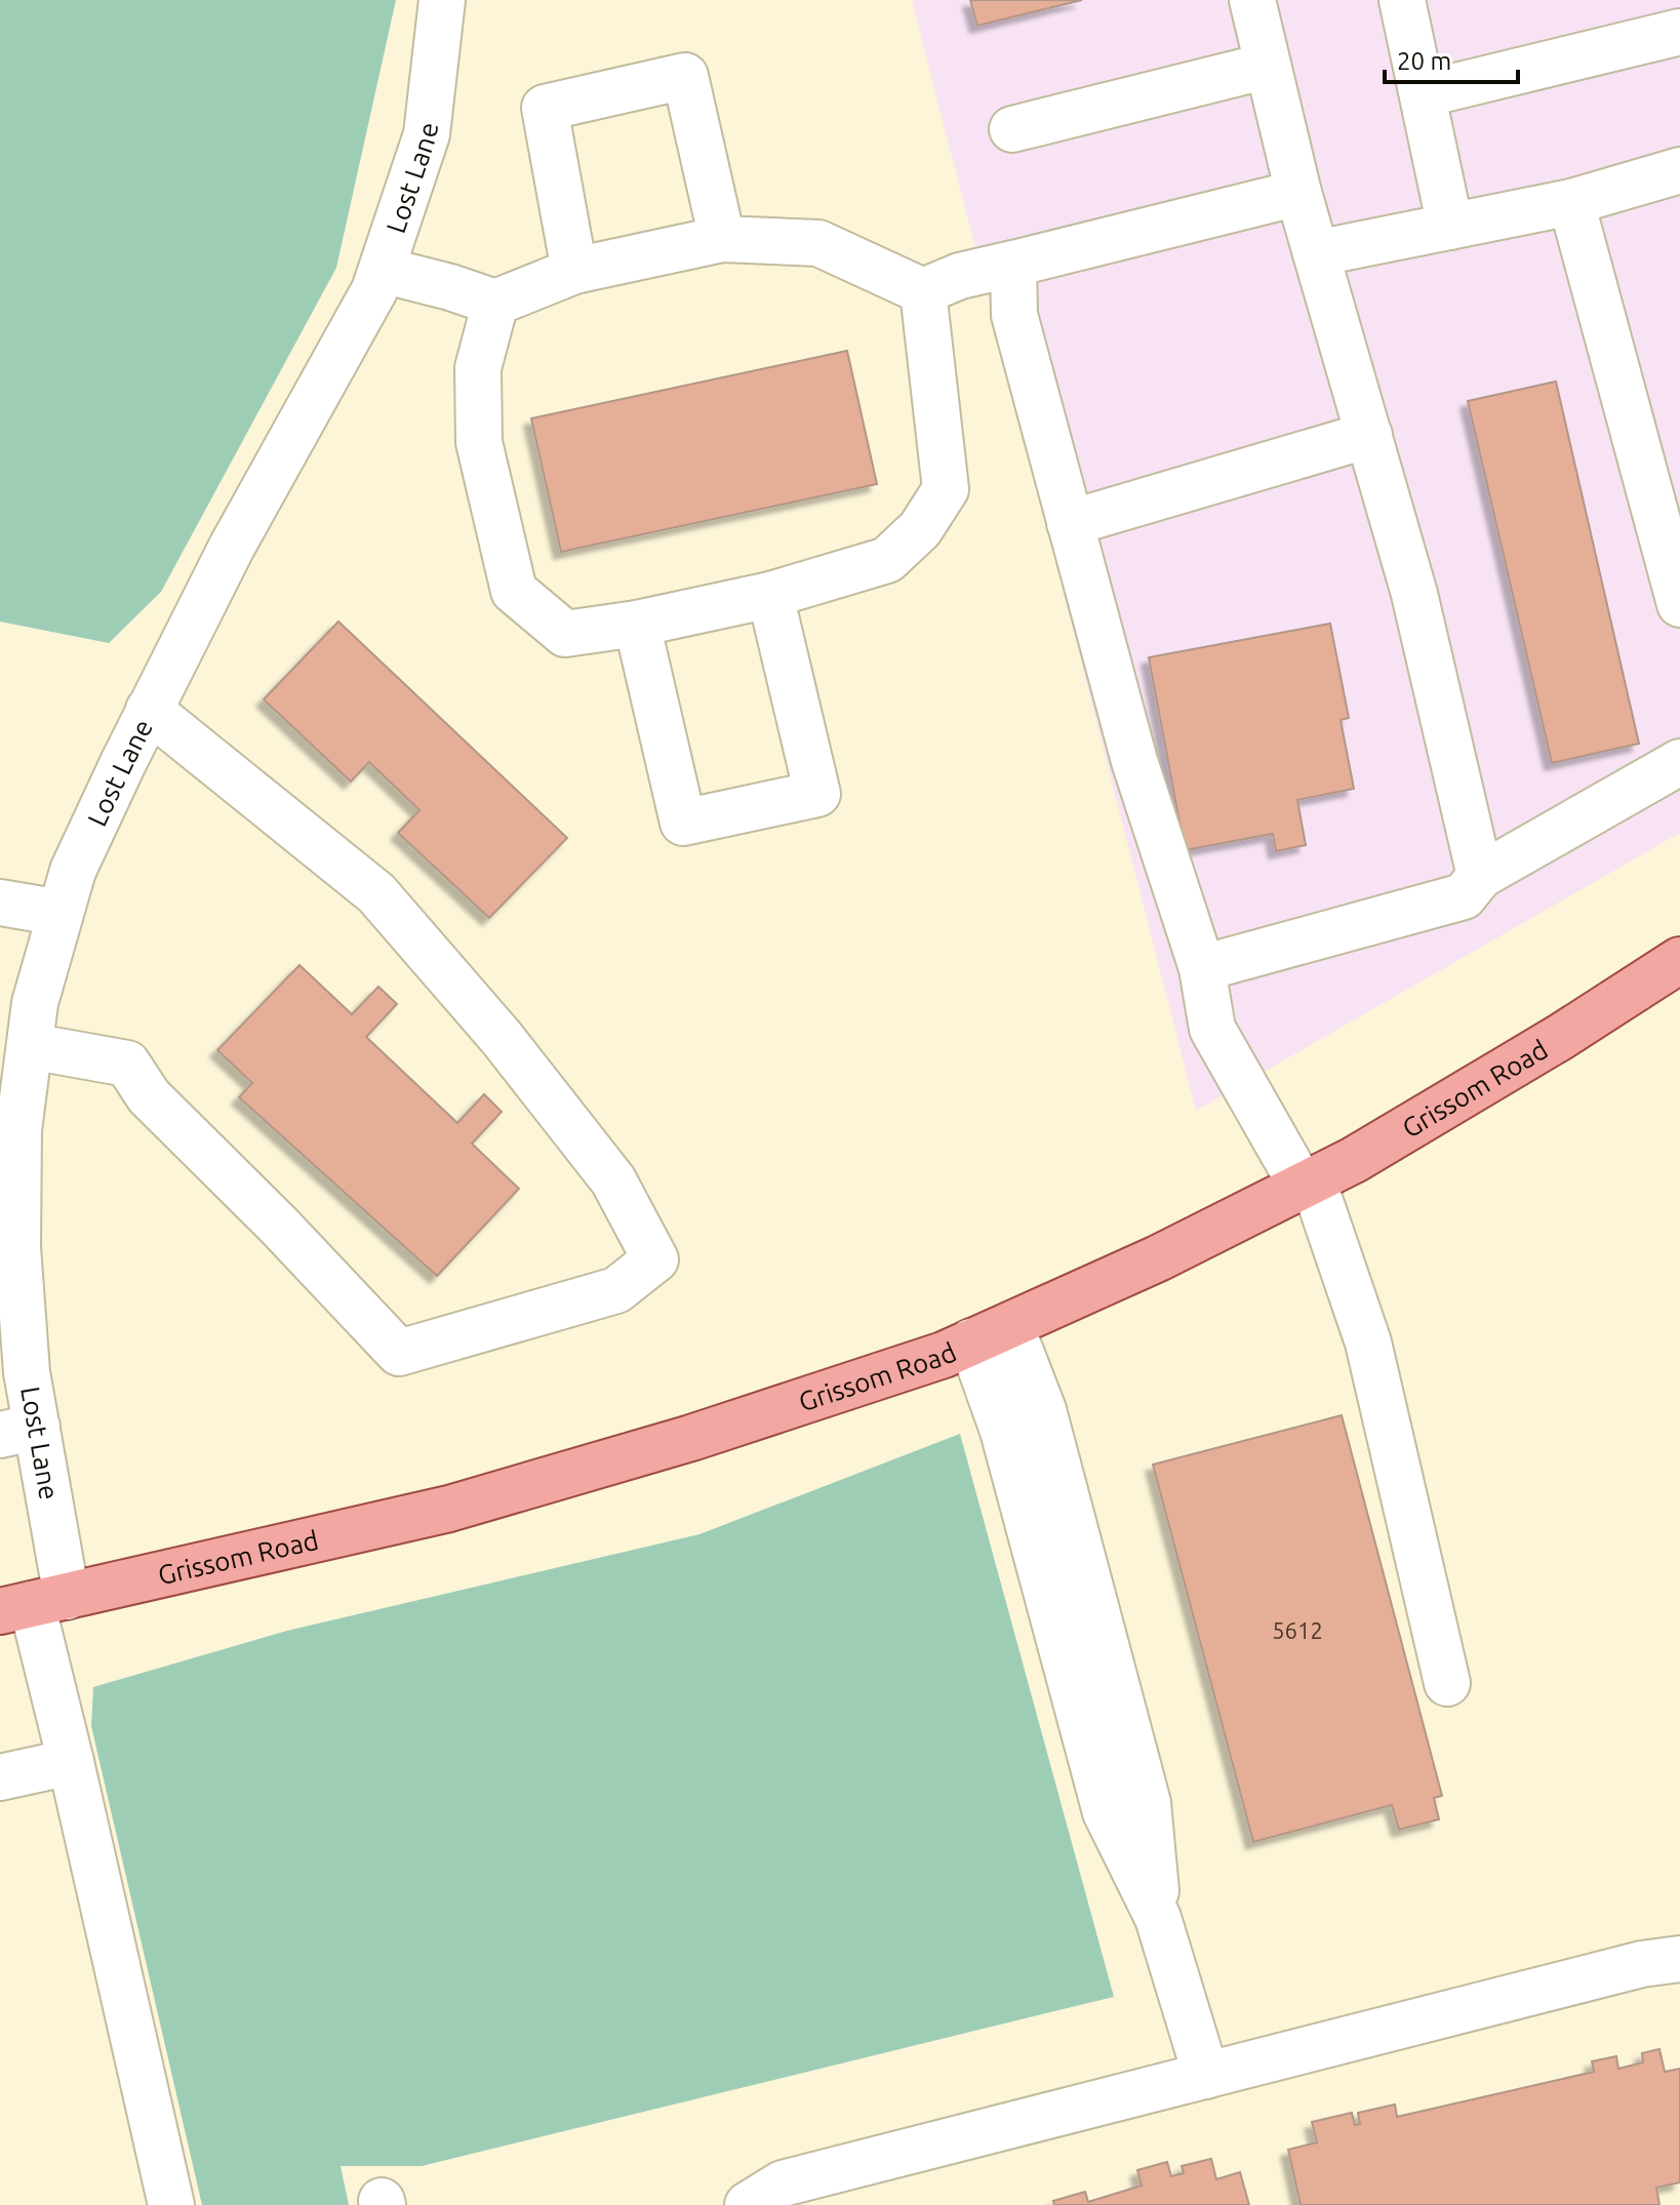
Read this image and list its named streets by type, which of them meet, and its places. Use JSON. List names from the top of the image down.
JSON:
{
  "streets": {
    "main road": ["Grissom Road"],
    "street": ["Lost Lane"]
  },
  "crossings": [
    ["Lost Lane", "Grissom Road"]
  ],
  "house_numbers": ["5612"],
  "scale_bar": "20 m"
}
